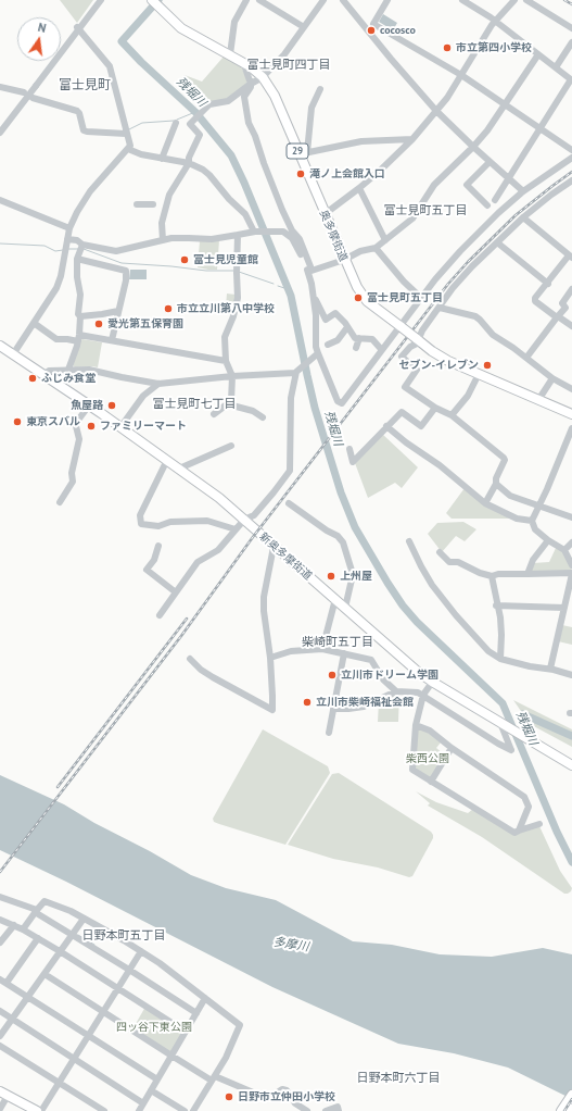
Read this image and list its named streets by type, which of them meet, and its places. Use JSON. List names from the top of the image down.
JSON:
{
  "streets": {
    "main road": ["29", "奥多摩街道", "新奥多摩街道"]
  },
  "districts": [
    "富士見町四丁目",
    "富士見町",
    "富士見町五丁目",
    "富士見町七丁目",
    "柴崎町五丁目",
    "日野本町五丁目",
    "日野本町六丁目"
  ],
  "water": ["残堀川", "多摩川"],
  "parks": ["柴西公園", "四ッ谷下東公園"],
  "places": [
    "cocosco",
    "市立第四小学校",
    "滝ノ上会館入口",
    "富士見児童館",
    "富士見町五丁目",
    "市立立川第八中学校",
    "愛光第五保育園",
    "セブン-イレブン",
    "ふじみ食堂",
    "魚屋路",
    "東京スバル",
    "ファミリーマート",
    "上州屋",
    "立川市ドリーム学園",
    "立川市柴崎福祉会館",
    "日野市立仲田小学校"
  ],
  "north": "top"
}
